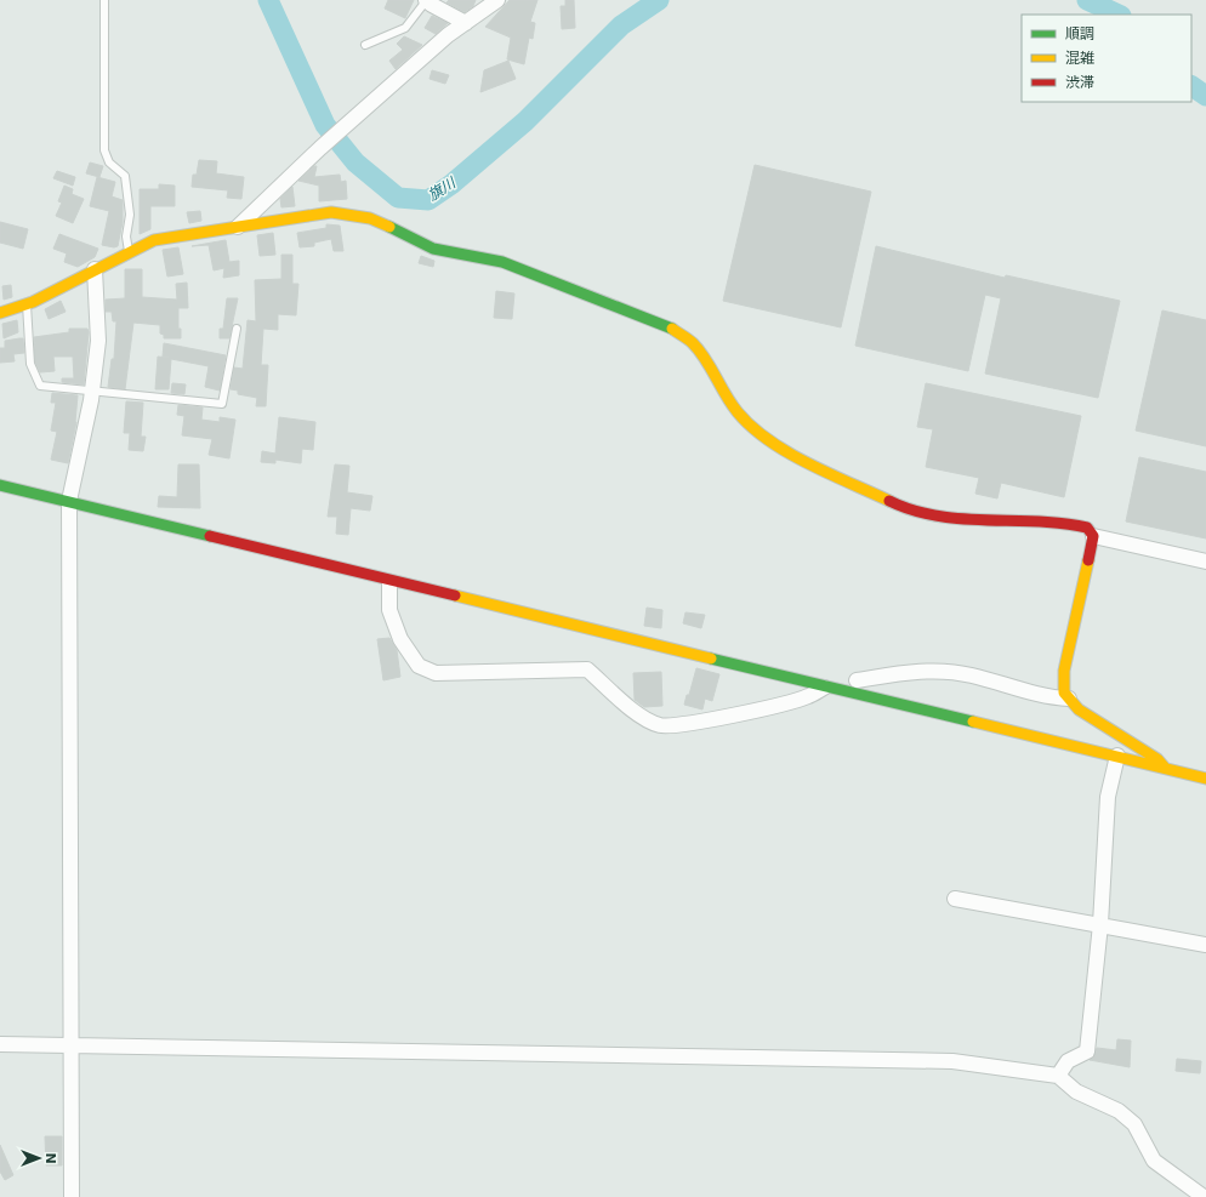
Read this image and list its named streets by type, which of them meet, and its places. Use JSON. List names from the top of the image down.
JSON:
{
  "water": ["旗川"],
  "legend": ["順調", "混雑", "渋滞"],
  "north": "right"
}
